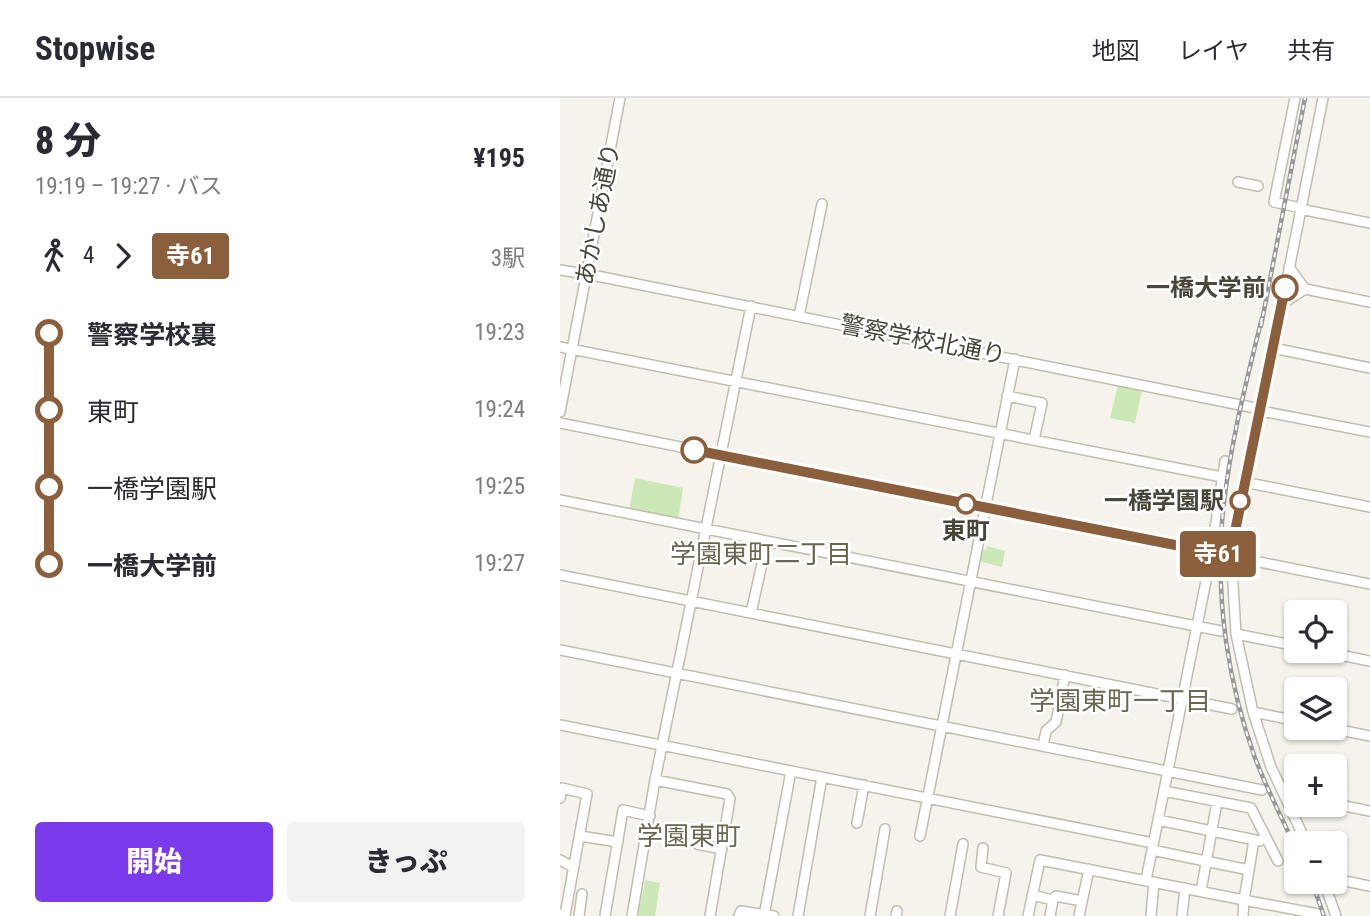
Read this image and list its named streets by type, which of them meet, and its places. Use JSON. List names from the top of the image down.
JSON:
{
  "streets": {
    "street": ["あかしあ通り", "警察学校北通り"]
  },
  "crossings": [
    ["あかしあ通り", "警察学校北通り"]
  ],
  "districts": ["学園東町二丁目", "学園東町一丁目", "学園東町"],
  "places": ["一橋大学前", "一橋学園駅", "東町"],
  "lines": ["bus line 寺61"],
  "page": {
    "header": "Stopwise",
    "nav": ["地図", "レイヤ", "共有"],
    "heading": ["8 分", "19:19 – 19:27 · バス", "¥195"],
    "on_map": "寺61",
    "legs": ["4", "寺61", "3駅"],
    "list": [
      {
        "name": "警察学校裏",
        "value": "19:23"
      },
      {
        "name": "東町",
        "value": "19:24"
      },
      {
        "name": "一橋学園駅",
        "value": "19:25"
      },
      {
        "name": "一橋大学前",
        "value": "19:27"
      }
    ],
    "map_buttons": ["+", "−"],
    "buttons": ["開始", "きっぷ"]
  }
}
